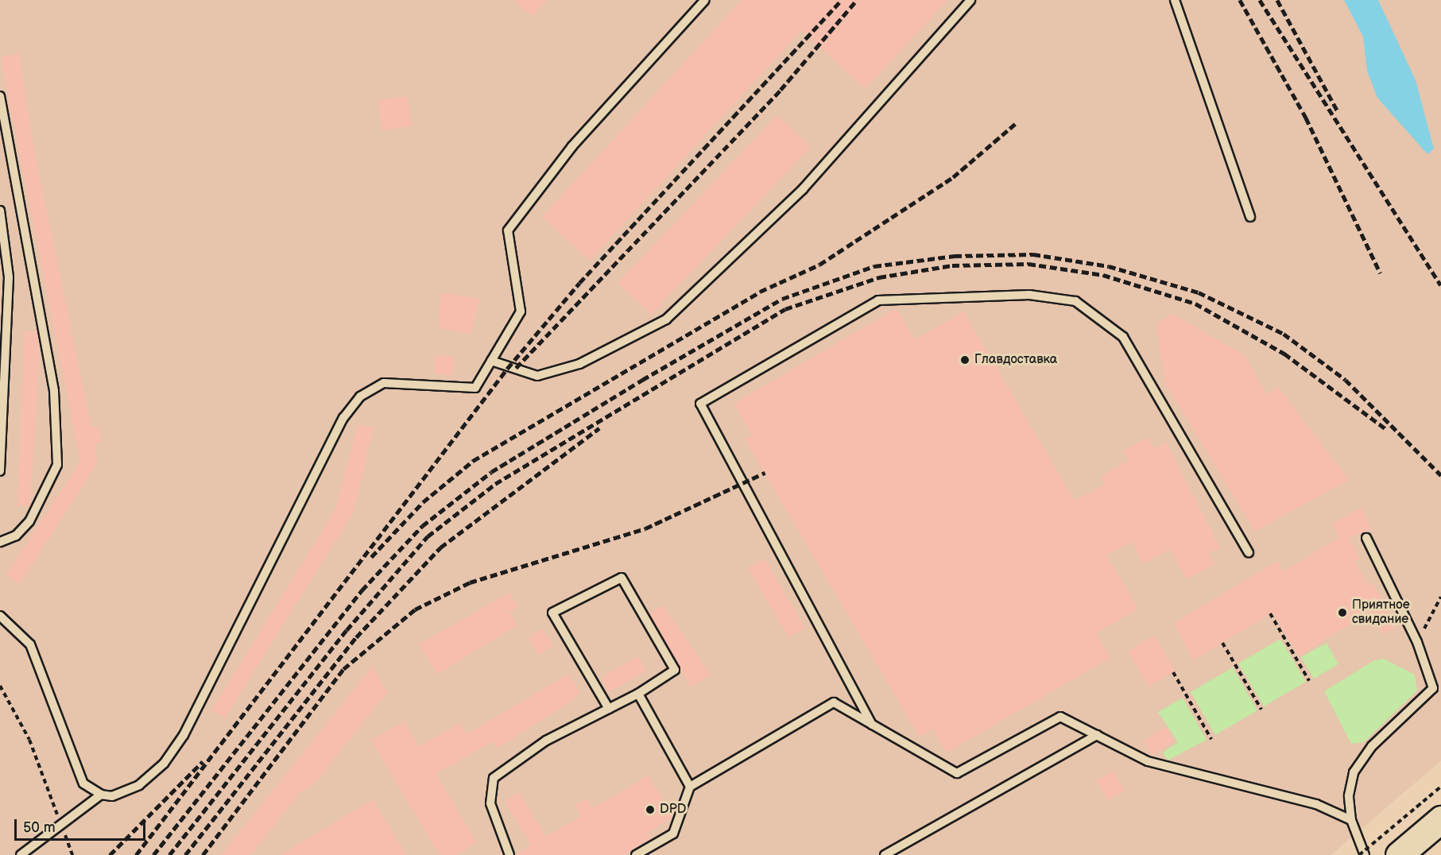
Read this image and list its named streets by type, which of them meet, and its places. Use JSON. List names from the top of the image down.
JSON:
{
  "places": ["Главдоставка", "Приятное свидание", "DPD"],
  "scale_bar": "50 m"
}
